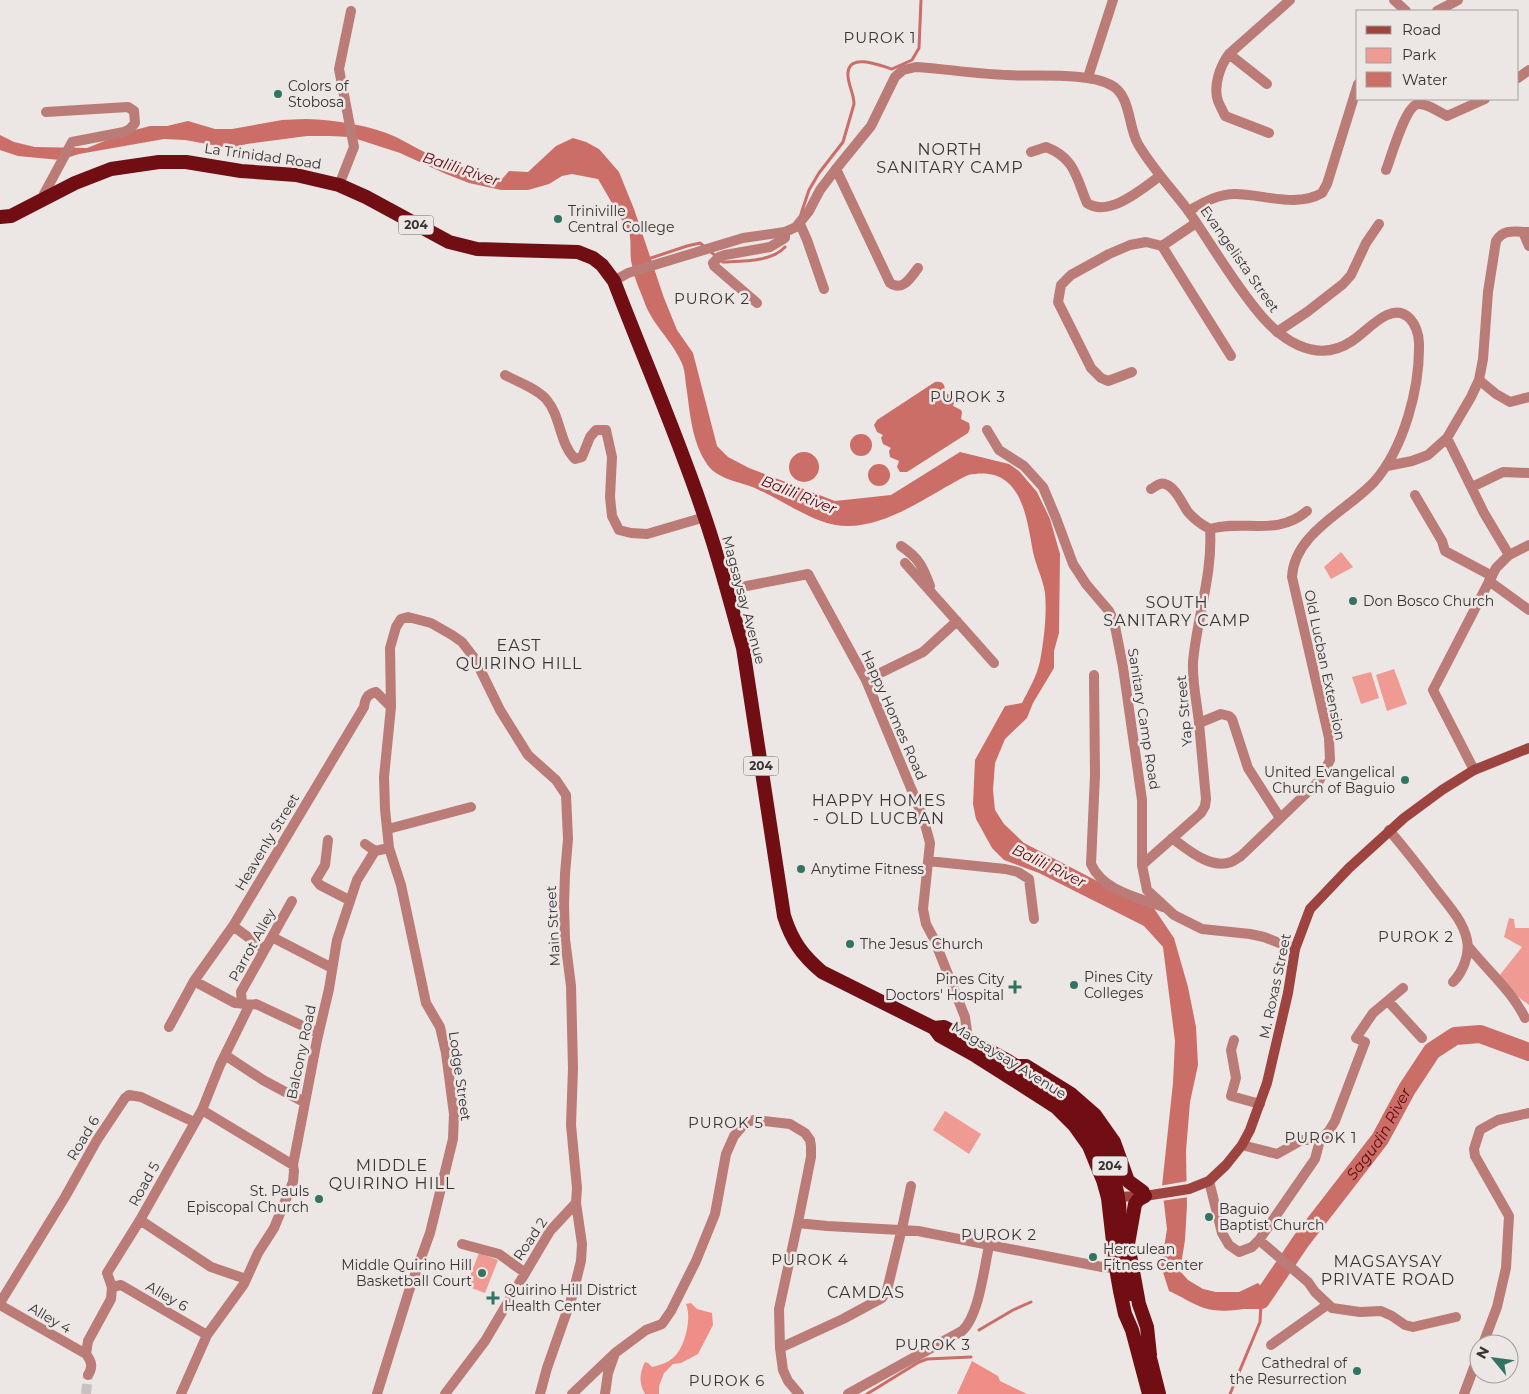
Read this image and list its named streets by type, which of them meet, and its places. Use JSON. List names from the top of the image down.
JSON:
{
  "streets": {
    "highway": ["La Trinidad Road", "204", "Magsaysay Avenue"],
    "main road": ["M. Roxas Street"],
    "street": [
      "Evangelista Street",
      "Old Lucban Extension",
      "Yap Street",
      "Happy Homes Road",
      "Sanitary Camp Road",
      "Heavenly Street",
      "Main Street",
      "Parrot Alley",
      "Balcony Road",
      "Lodge Street",
      "Road 6",
      "Road 5",
      "Road 2",
      "Alley 6",
      "Alley 4"
    ]
  },
  "crossings": [
    ["La Trinidad Road", "Magsaysay Avenue"],
    ["204", "Magsaysay Avenue"],
    ["204", "M. Roxas Street"],
    ["Evangelista Street", "Old Lucban Extension"],
    ["Magsaysay Avenue", "Happy Homes Road"],
    ["Old Lucban Extension", "Yap Street"],
    ["Yap Street", "Sanitary Camp Road"],
    ["Sanitary Camp Road", "M. Roxas Street"],
    ["Heavenly Street", "Main Street"],
    ["Main Street", "Road 2"],
    ["Parrot Alley", "Road 5"],
    ["Balcony Road", "Alley 6"],
    ["Road 6", "Road 5"],
    ["Road 6", "Alley 4"],
    ["Road 5", "Alley 6"]
  ],
  "districts": [
    "PUROK 1",
    "NORTH SANITARY CAMP",
    "PUROK 2",
    "PUROK 3",
    "SOUTH SANITARY CAMP",
    "EAST QUIRINO HILL",
    "HAPPY HOMES - OLD LUCBAN",
    "PUROK 2",
    "PUROK 5",
    "PUROK 1",
    "MIDDLE QUIRINO HILL",
    "PUROK 2",
    "PUROK 4",
    "MAGSAYSAY PRIVATE ROAD",
    "CAMDAS",
    "PUROK 3",
    "PUROK 6"
  ],
  "water": ["Balili River", "Sagudin River"],
  "places": {
    "other": [
      "Colors of Stobosa",
      "Triniville Central College",
      "Don Bosco Church",
      "United Evangelical Church of Baguio",
      "Anytime Fitness",
      "The Jesus Church",
      "Pines City Colleges",
      "St. Pauls Episcopal Church",
      "Baguio Baptist Church",
      "Herculean Fitness Center",
      "Middle Quirino Hill Basketball Court",
      "Cathedral of the Resurrection"
    ],
    "health": ["Pines City Doctors' Hospital", "Quirino Hill District Health Center"]
  },
  "legend": ["Road", "Park", "Water"],
  "north": "top left"
}
